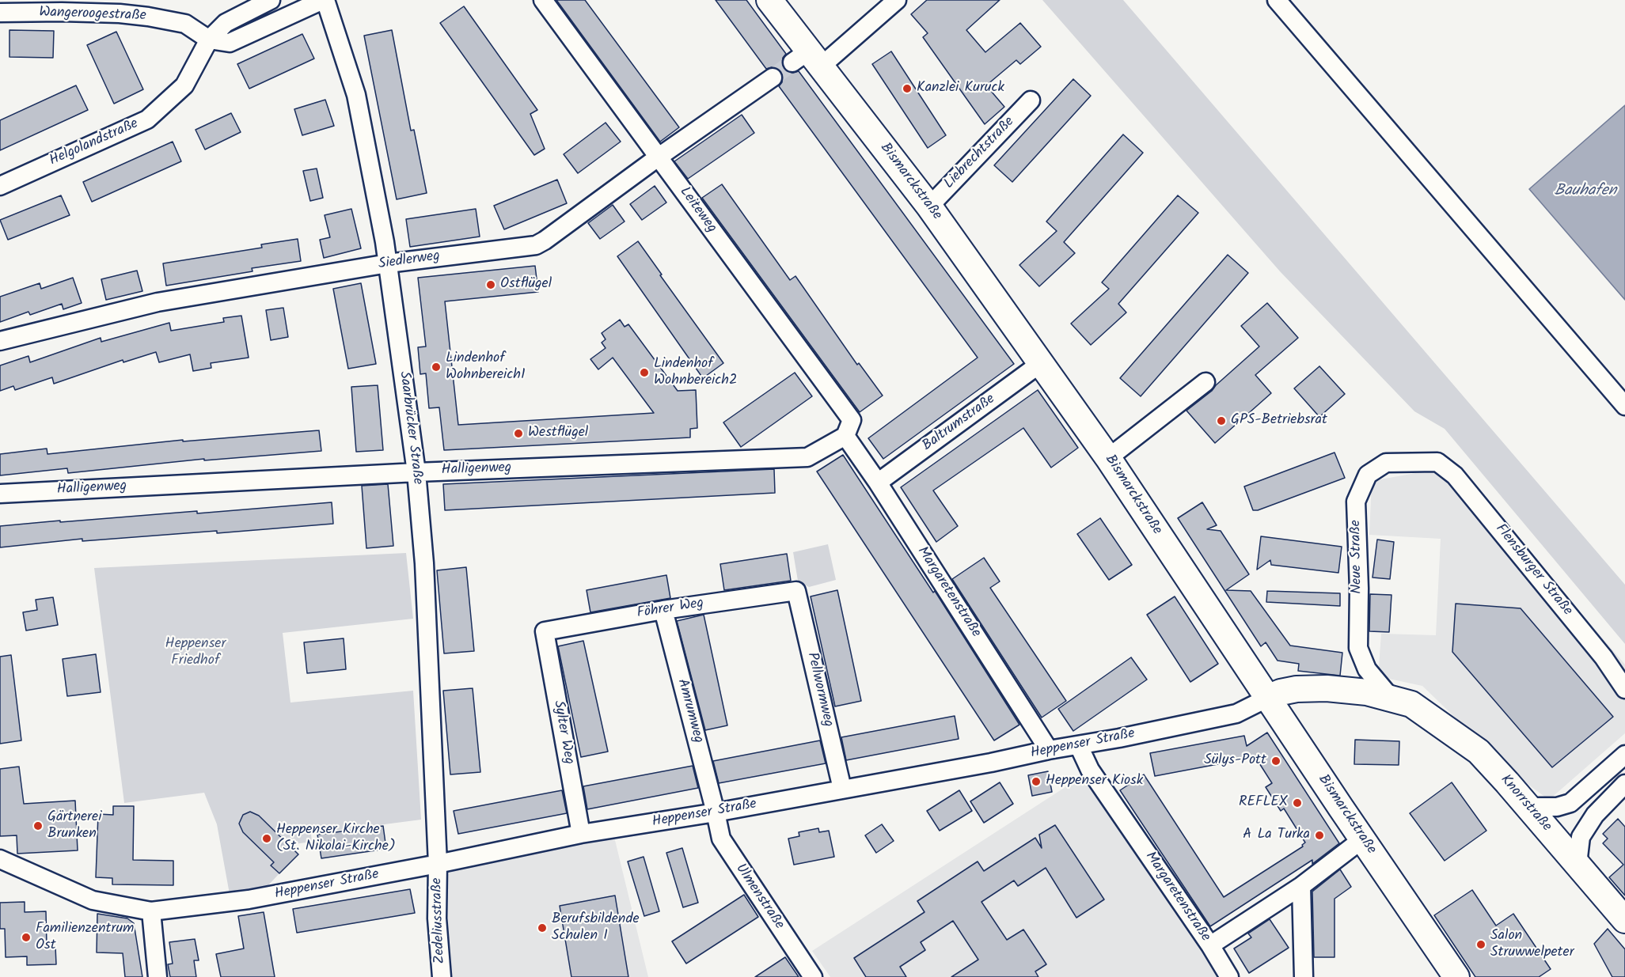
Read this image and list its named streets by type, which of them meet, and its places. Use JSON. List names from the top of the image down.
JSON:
{
  "streets": {
    "main road": ["Bismarckstraße", "Heppenser Straße", "Knorrstraße"],
    "street": [
      "Wangeroogestraße",
      "Helgolandstraße",
      "Liebrechtstraße",
      "Leiteweg",
      "Siedlerweg",
      "Baltrumstraße",
      "Saarbrücker Straße",
      "Halligenweg",
      "Neue Straße",
      "Flensburger Straße",
      "Margaretenstraße",
      "Föhrer Weg",
      "Pellwormweg",
      "Amrumweg",
      "Sylter Weg",
      "Ulmenstraße",
      "Zedeliusstraße"
    ]
  },
  "crossings": [
    ["Wangeroogestraße", "Helgolandstraße"],
    ["Liebrechtstraße", "Bismarckstraße"],
    ["Bismarckstraße", "Baltrumstraße"],
    ["Bismarckstraße", "Heppenser Straße"],
    ["Leiteweg", "Siedlerweg"],
    ["Leiteweg", "Halligenweg"],
    ["Leiteweg", "Margaretenstraße"],
    ["Siedlerweg", "Saarbrücker Straße"],
    ["Baltrumstraße", "Margaretenstraße"],
    ["Saarbrücker Straße", "Halligenweg"],
    ["Saarbrücker Straße", "Heppenser Straße"],
    ["Saarbrücker Straße", "Zedeliusstraße"],
    ["Halligenweg", "Margaretenstraße"],
    ["Neue Straße", "Flensburger Straße"],
    ["Neue Straße", "Heppenser Straße"],
    ["Neue Straße", "Knorrstraße"],
    ["Margaretenstraße", "Heppenser Straße"],
    ["Föhrer Weg", "Pellwormweg"],
    ["Föhrer Weg", "Amrumweg"],
    ["Föhrer Weg", "Sylter Weg"],
    ["Pellwormweg", "Heppenser Straße"],
    ["Amrumweg", "Heppenser Straße"],
    ["Amrumweg", "Ulmenstraße"],
    ["Sylter Weg", "Heppenser Straße"],
    ["Heppenser Straße", "Knorrstraße"],
    ["Heppenser Straße", "Ulmenstraße"],
    ["Heppenser Straße", "Zedeliusstraße"]
  ],
  "water": ["Bauhafen"],
  "parks": ["Heppenser Friedhof"],
  "places": [
    "Kanzlei Kuruck",
    "Ostflügel",
    "Lindenhof Wohnbereich1",
    "Lindenhof Wohnbereich2",
    "GPS-Betriebsrat",
    "Westflügel",
    "Sülys-Pott",
    "Heppenser Kiosk",
    "REFLEX",
    "Gärtnerei Brunken",
    "A La Turka",
    "Heppenser Kirche (St. Nikolai-Kirche)",
    "Berufsbildende Schulen I",
    "Familienzentrum Ost",
    "Salon Struwwelpeter"
  ]
}
